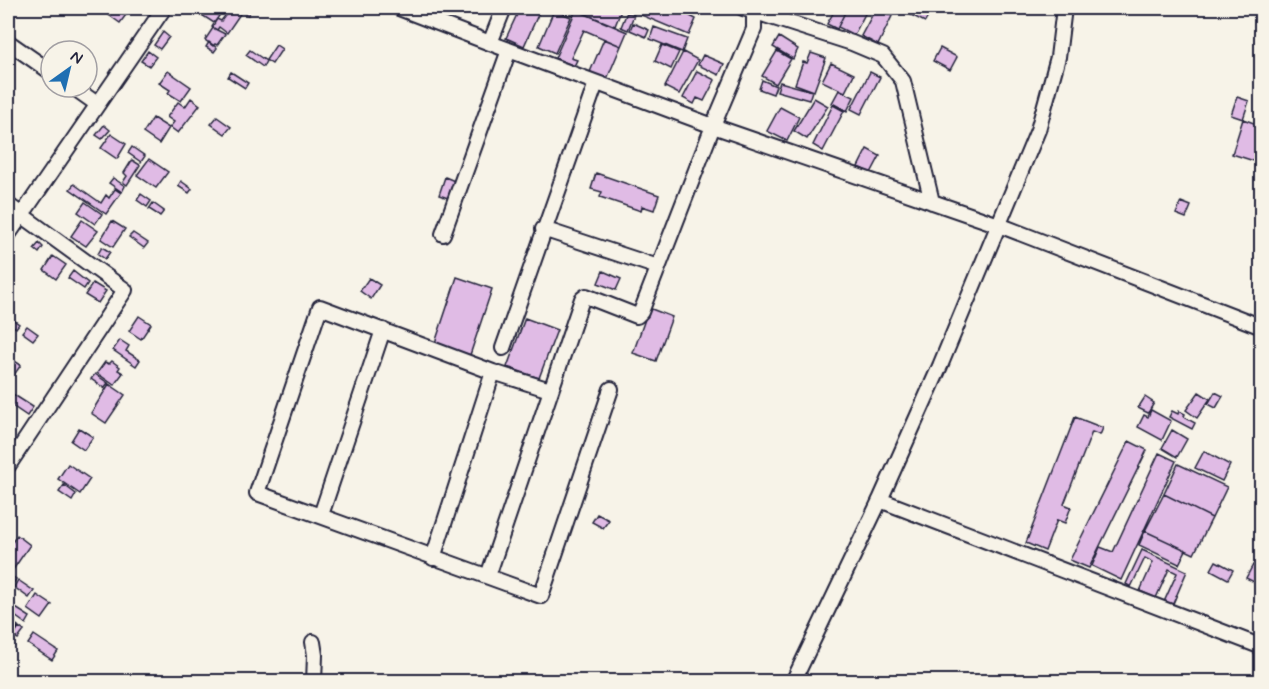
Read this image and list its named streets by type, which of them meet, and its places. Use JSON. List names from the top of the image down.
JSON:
{
  "north": "top right"
}
